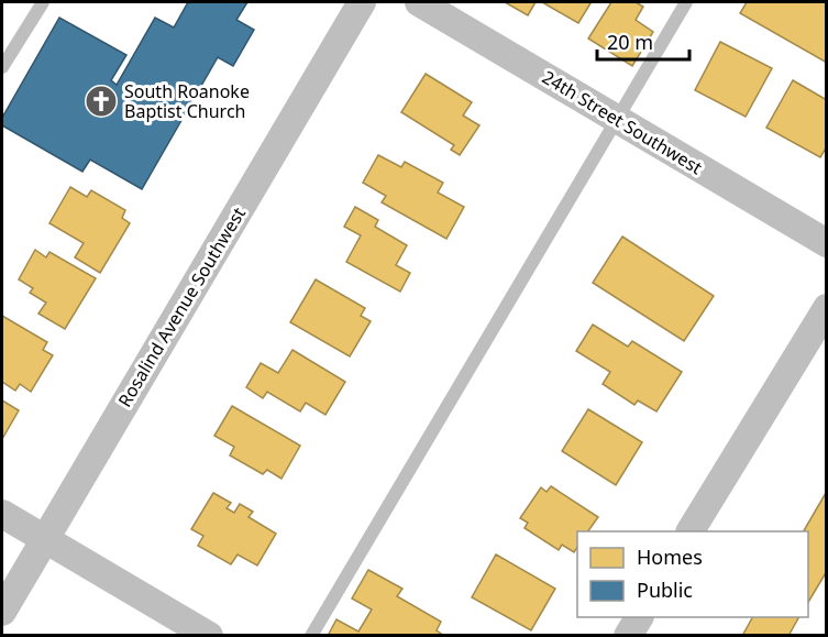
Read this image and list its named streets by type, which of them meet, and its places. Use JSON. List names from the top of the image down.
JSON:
{
  "streets": {
    "street": ["24th Street Southwest", "Rosalind Avenue Southwest"]
  },
  "places": {
    "church": ["South Roanoke Baptist Church"]
  },
  "legend": ["Homes", "Public"],
  "scale_bar": "20 m"
}
